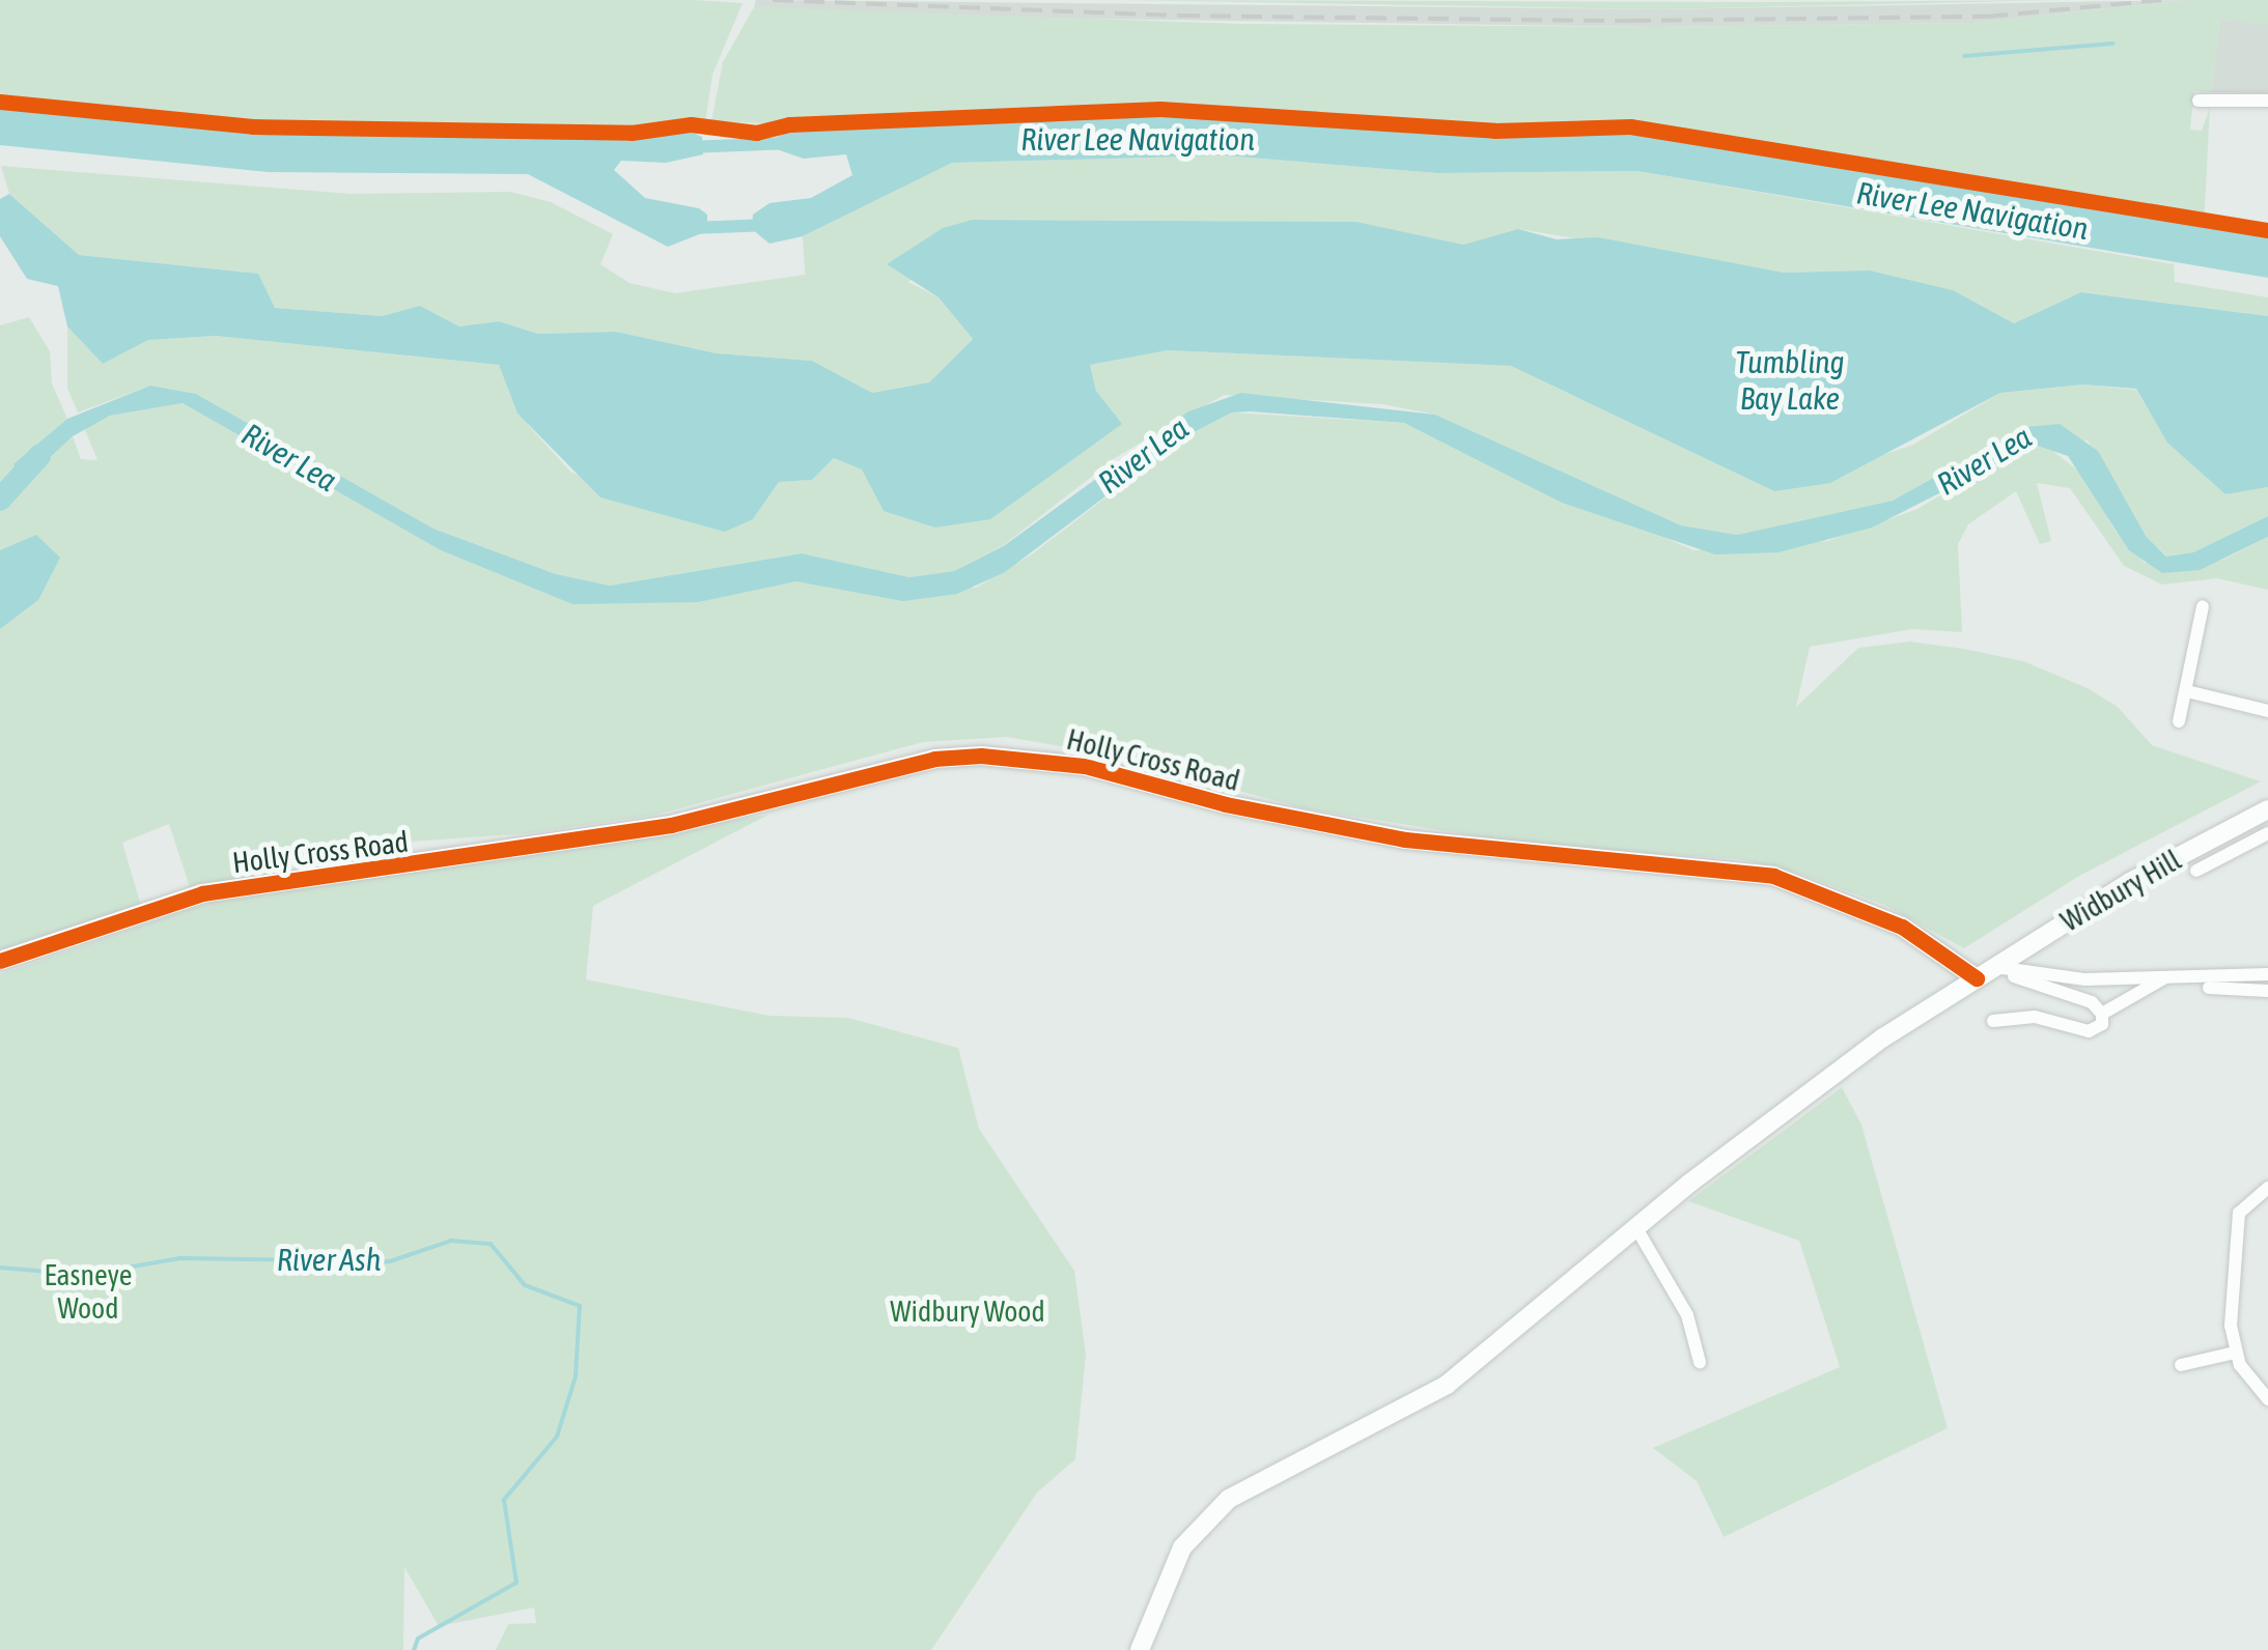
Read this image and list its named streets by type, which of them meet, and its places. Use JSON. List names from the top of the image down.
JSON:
{
  "streets": {
    "street": ["Holly Cross Road", "Widbury Hill"]
  },
  "crossings": [
    ["Holly Cross Road", "Widbury Hill"]
  ],
  "water": [
    "River Lee Navigation",
    "Tumbling Bay Lake",
    "River Lea",
    "River Ash"
  ],
  "parks": ["Easneye Wood", "Widbury Wood"]
}
